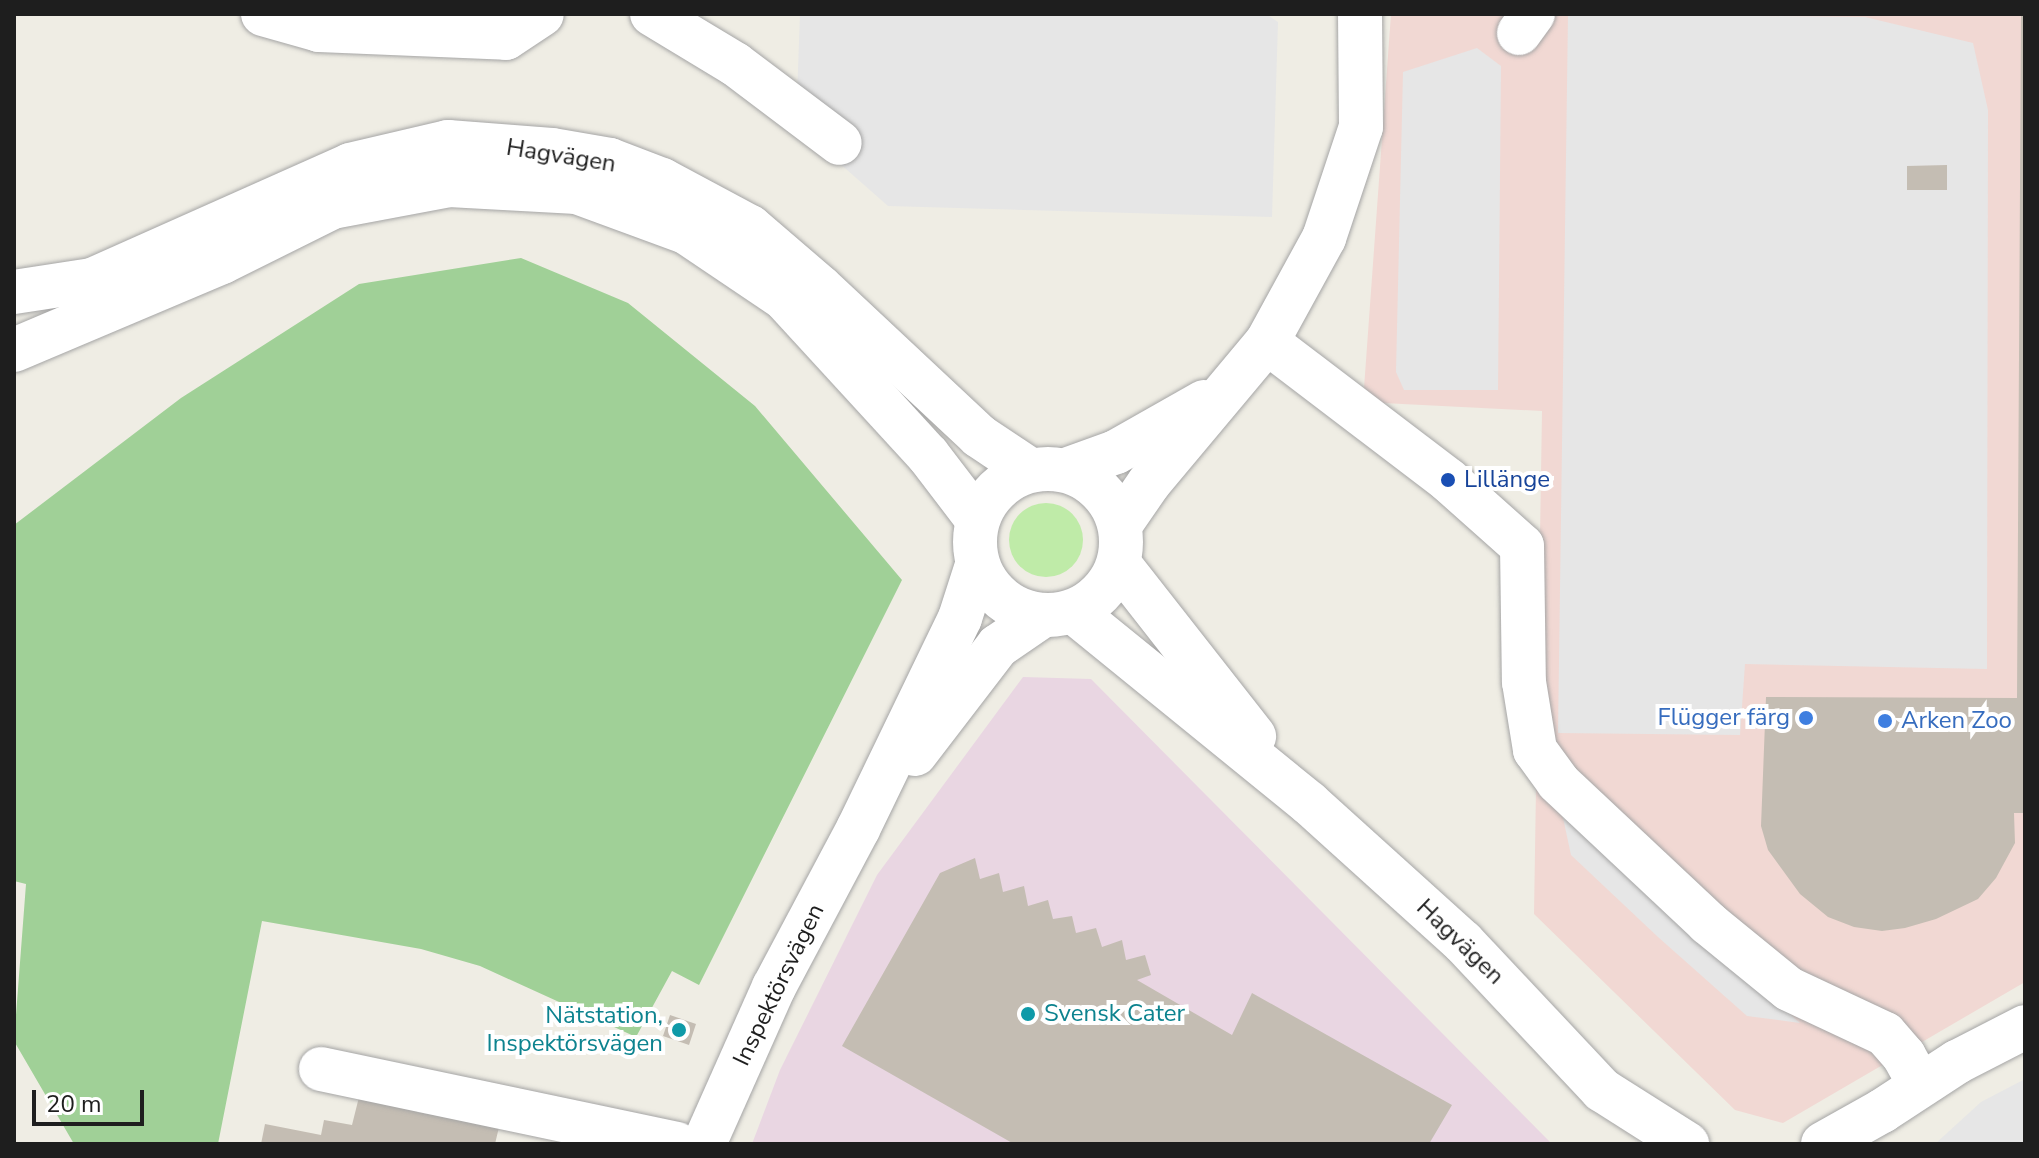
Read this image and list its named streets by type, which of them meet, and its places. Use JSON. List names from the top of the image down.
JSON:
{
  "streets": {
    "street": ["Hagvägen", "Inspektörsvägen"]
  },
  "crossings": [
    ["Hagvägen", "Inspektörsvägen"]
  ],
  "places": [
    "Lillänge",
    "Flügger färg",
    "Arken Zoo",
    "Svensk Cater",
    "Nätstation, Inspektörsvägen"
  ],
  "scale_bar": "20 m"
}
